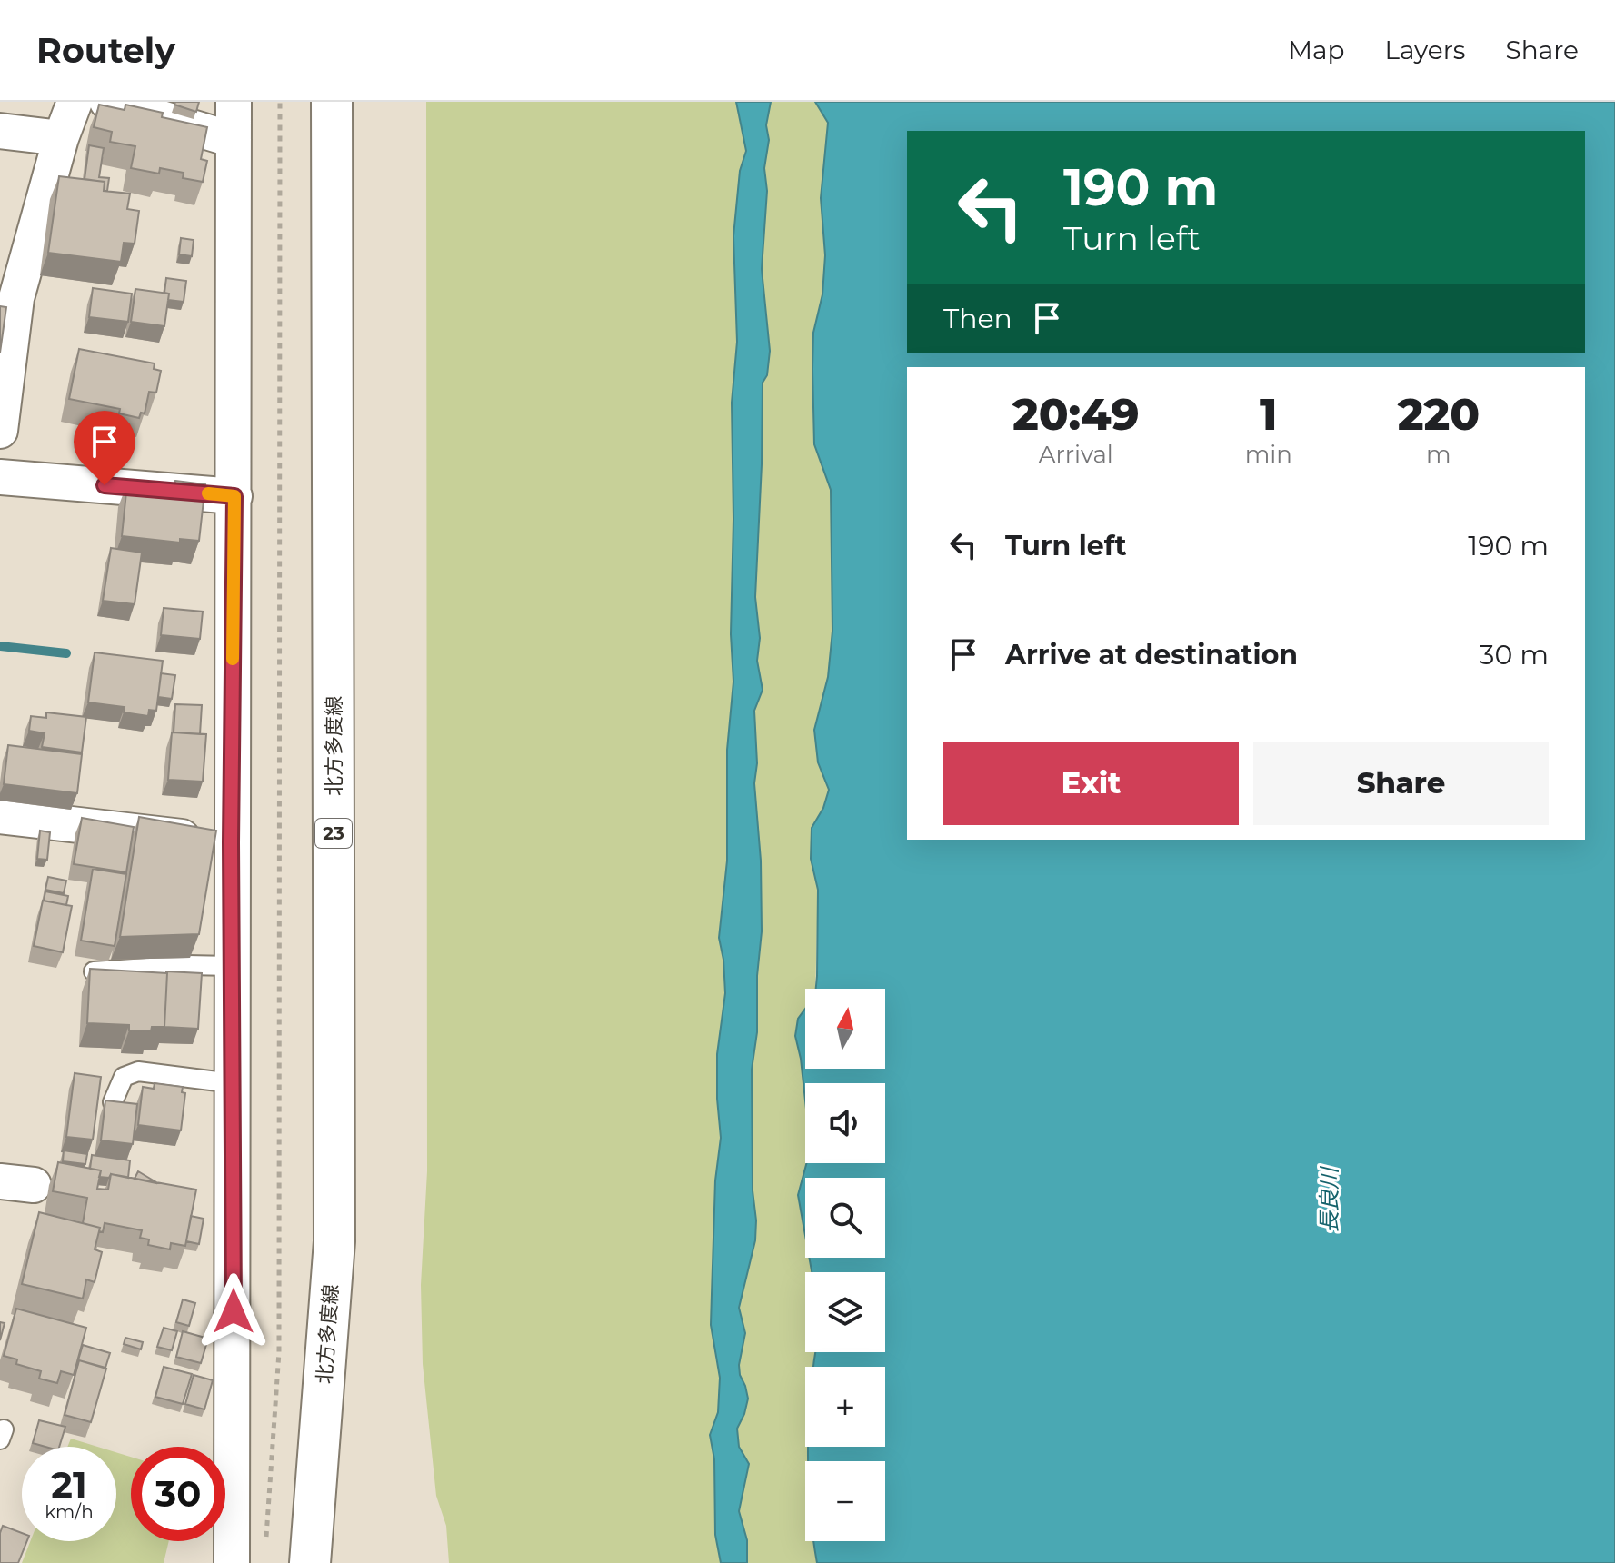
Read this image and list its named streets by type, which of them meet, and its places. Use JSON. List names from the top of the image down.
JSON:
{
  "streets": {
    "main road": ["北方多度線", "23"]
  },
  "water": ["長良川"],
  "north": "top",
  "page": {
    "header": "Routely",
    "nav": ["Map", "Layers", "Share"],
    "turn": ["190 m", "Turn left"],
    "then": "Then",
    "eta": [
      "20:49",
      "Arrival",
      "1",
      "min",
      "220",
      "m"
    ],
    "list": [
      {
        "name": "Turn left",
        "value": "190 m"
      },
      {
        "name": "Arrive at destination",
        "value": "30 m"
      }
    ],
    "buttons": ["Exit", "Share"],
    "map_buttons": ["+", "−"],
    "speed": "21 km/h",
    "limit": "30"
  }
}
